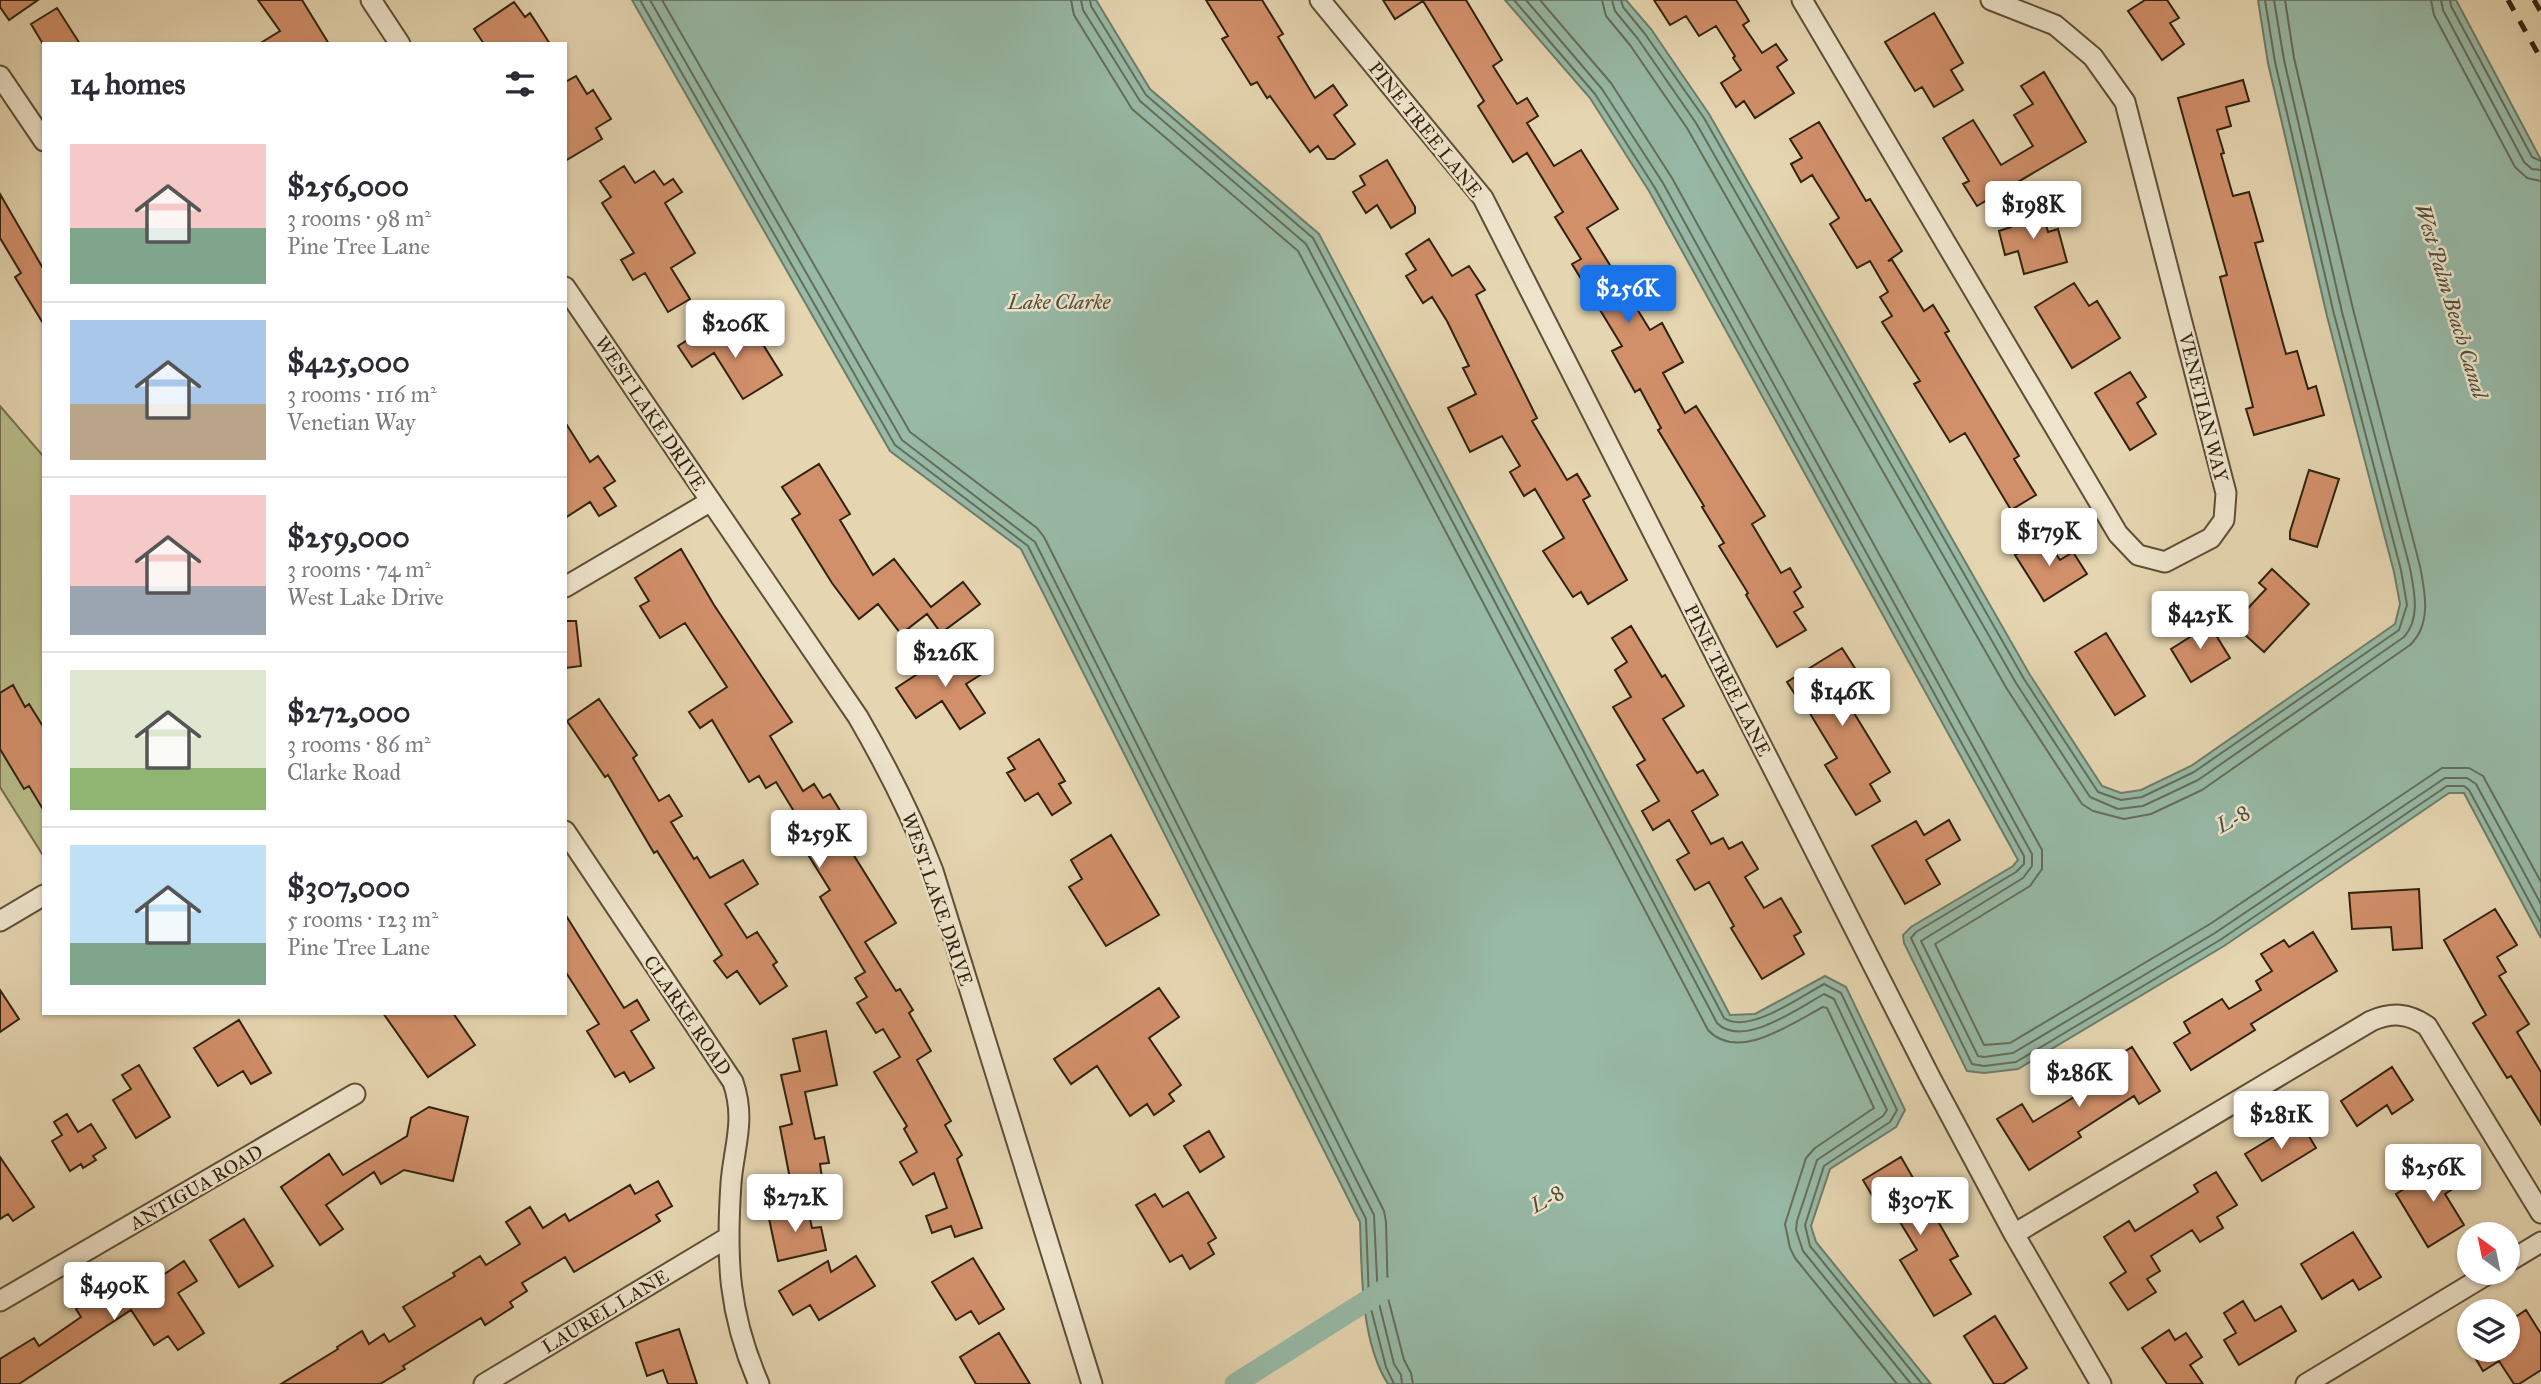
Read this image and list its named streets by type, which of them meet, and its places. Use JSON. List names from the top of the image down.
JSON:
{
  "streets": {
    "street": [
      "PINE TREE LANE",
      "VENETIAN WAY",
      "WEST LAKE DRIVE",
      "CLARKE ROAD",
      "ANTIGUA ROAD",
      "LAUREL LANE"
    ]
  },
  "crossings": [
    ["CLARKE ROAD", "LAUREL LANE"]
  ],
  "water": ["West Palm Beach Canal", "Lake Clarke", "L-8"],
  "north": "top left",
  "page": {
    "heading": "14 homes",
    "list": [
      {
        "name": "$256,000",
        "note": "3 rooms · 98 m² · Pine Tree Lane"
      },
      {
        "name": "$425,000",
        "note": "3 rooms · 116 m² · Venetian Way"
      },
      {
        "name": "$259,000",
        "note": "3 rooms · 74 m² · West Lake Drive"
      },
      {
        "name": "$272,000",
        "note": "3 rooms · 86 m² · Clarke Road"
      },
      {
        "name": "$307,000",
        "note": "5 rooms · 123 m² · Pine Tree Lane"
      }
    ],
    "price": [
      "$198K",
      "$256K",
      "$206K",
      "$179K",
      "$425K",
      "$226K",
      "$146K",
      "$259K",
      "$286K",
      "$281K",
      "$256K",
      "$272K",
      "$307K",
      "$490K"
    ]
  }
}
